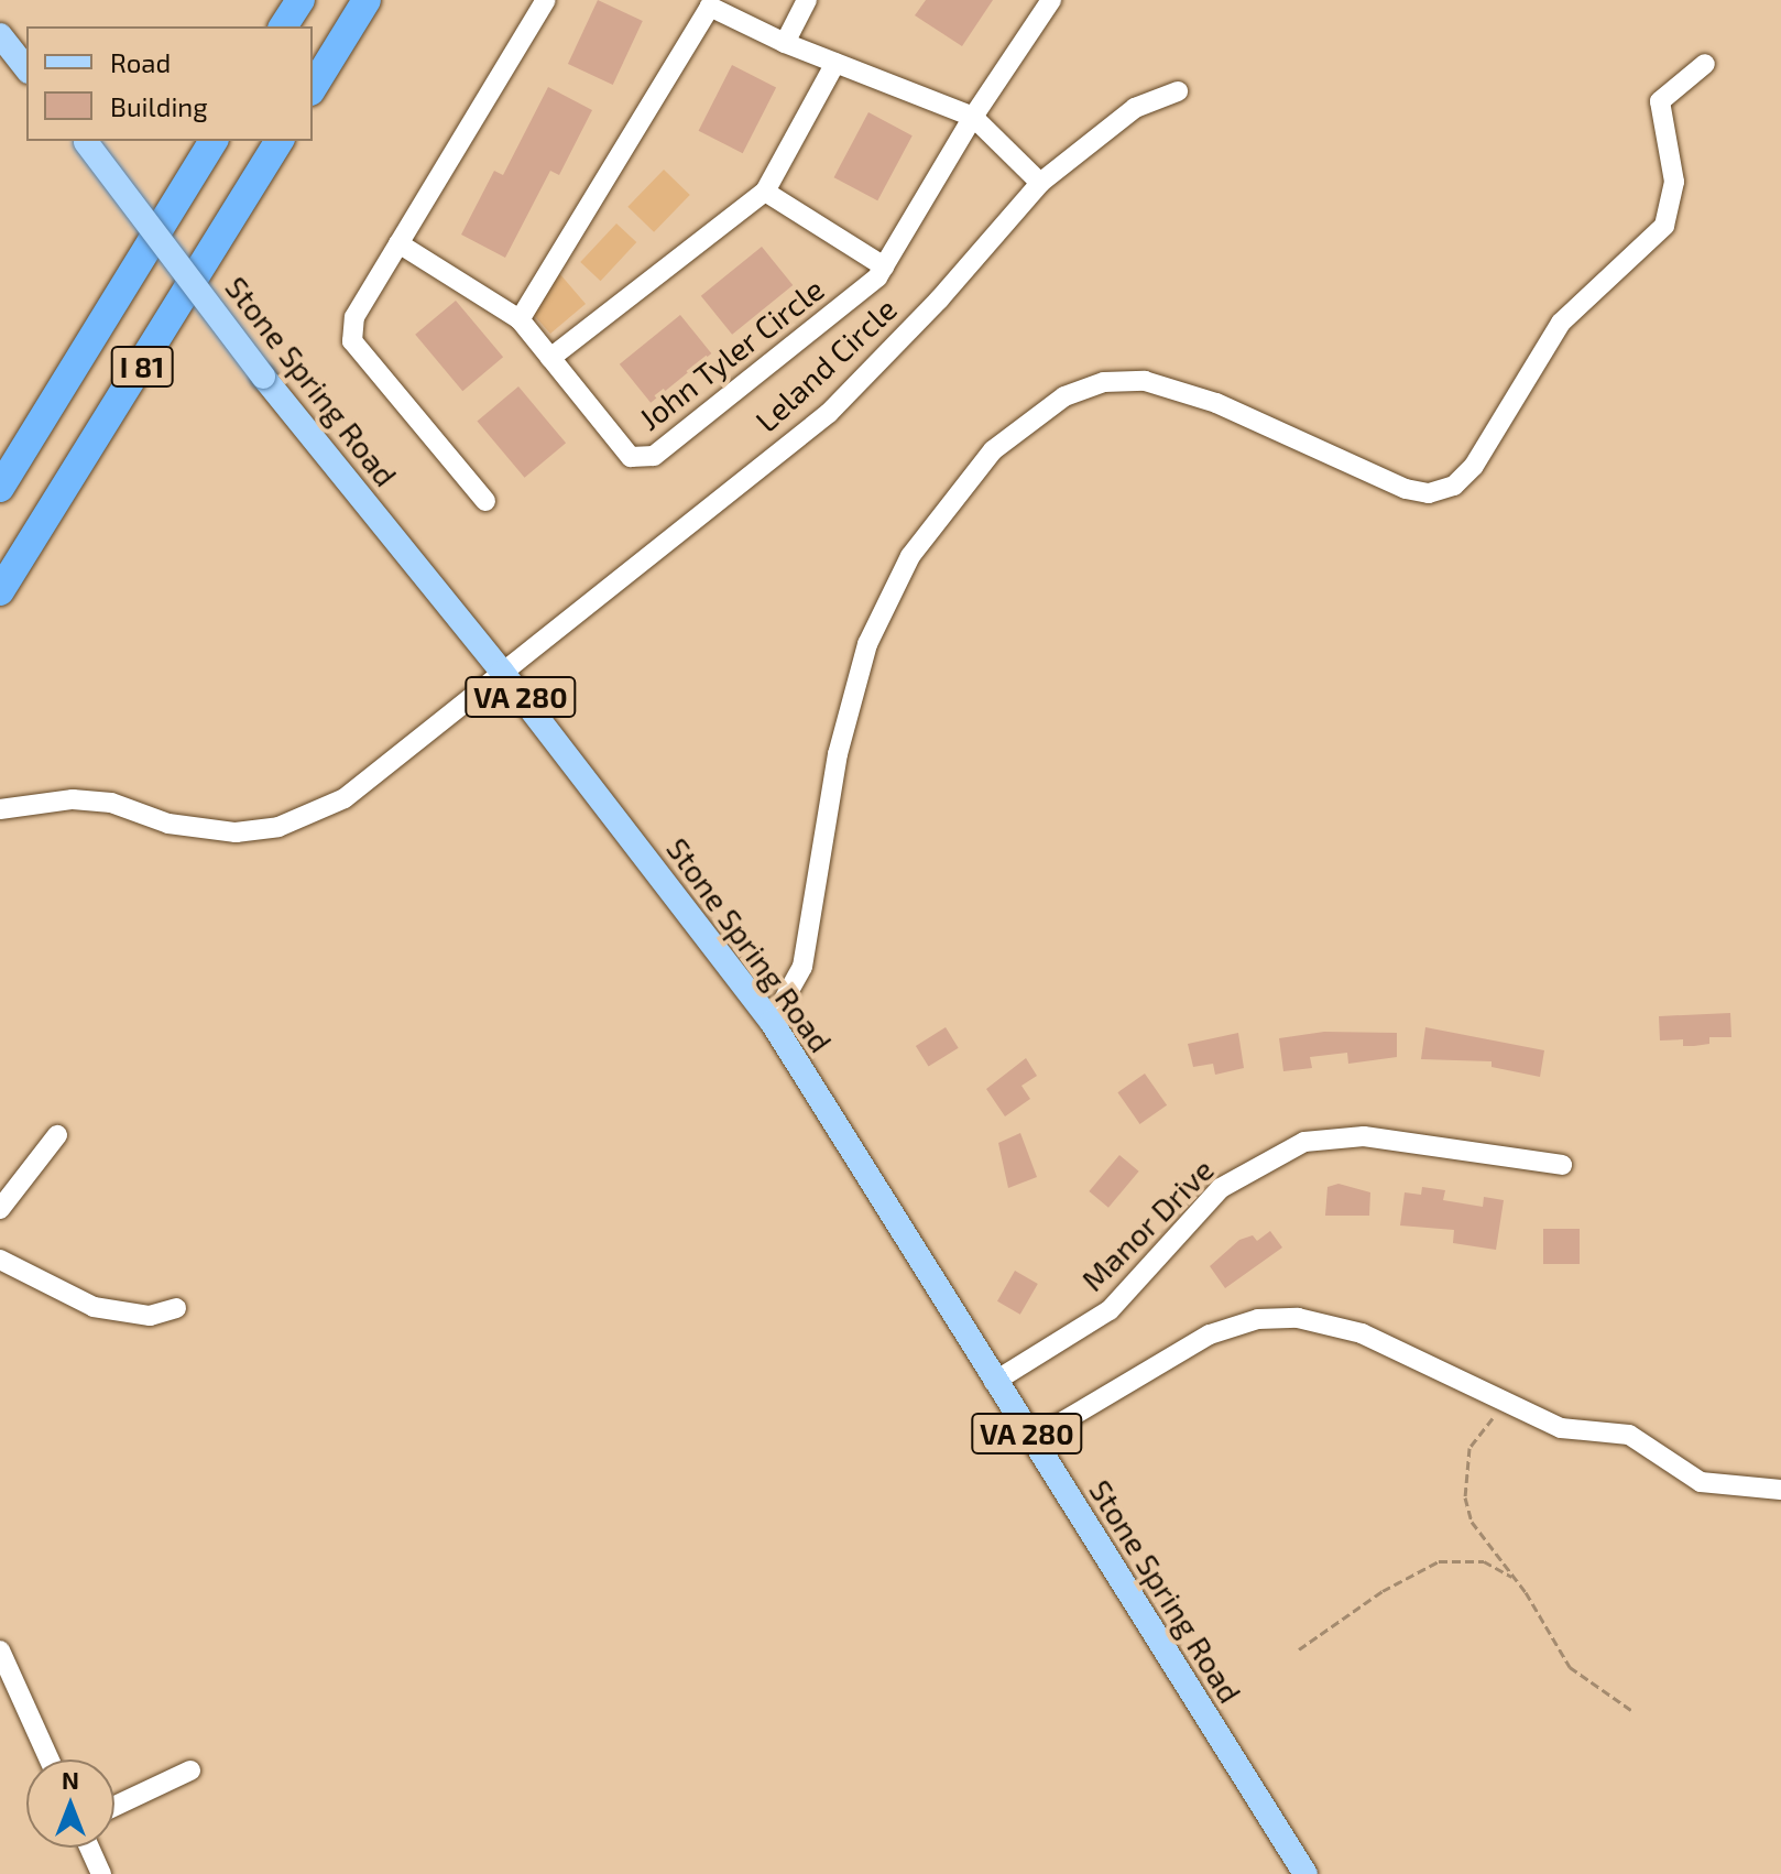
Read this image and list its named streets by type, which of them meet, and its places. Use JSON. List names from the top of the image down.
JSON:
{
  "streets": {
    "highway": ["I 81"],
    "main road": ["Stone Spring Road", "VA 280"],
    "street": ["John Tyler Circle", "Leland Circle", "Manor Drive"]
  },
  "crossings": [
    ["Leland Circle", "Stone Spring Road"],
    ["Stone Spring Road", "Manor Drive"]
  ],
  "legend": ["Road", "Building"],
  "north": "top"
}
